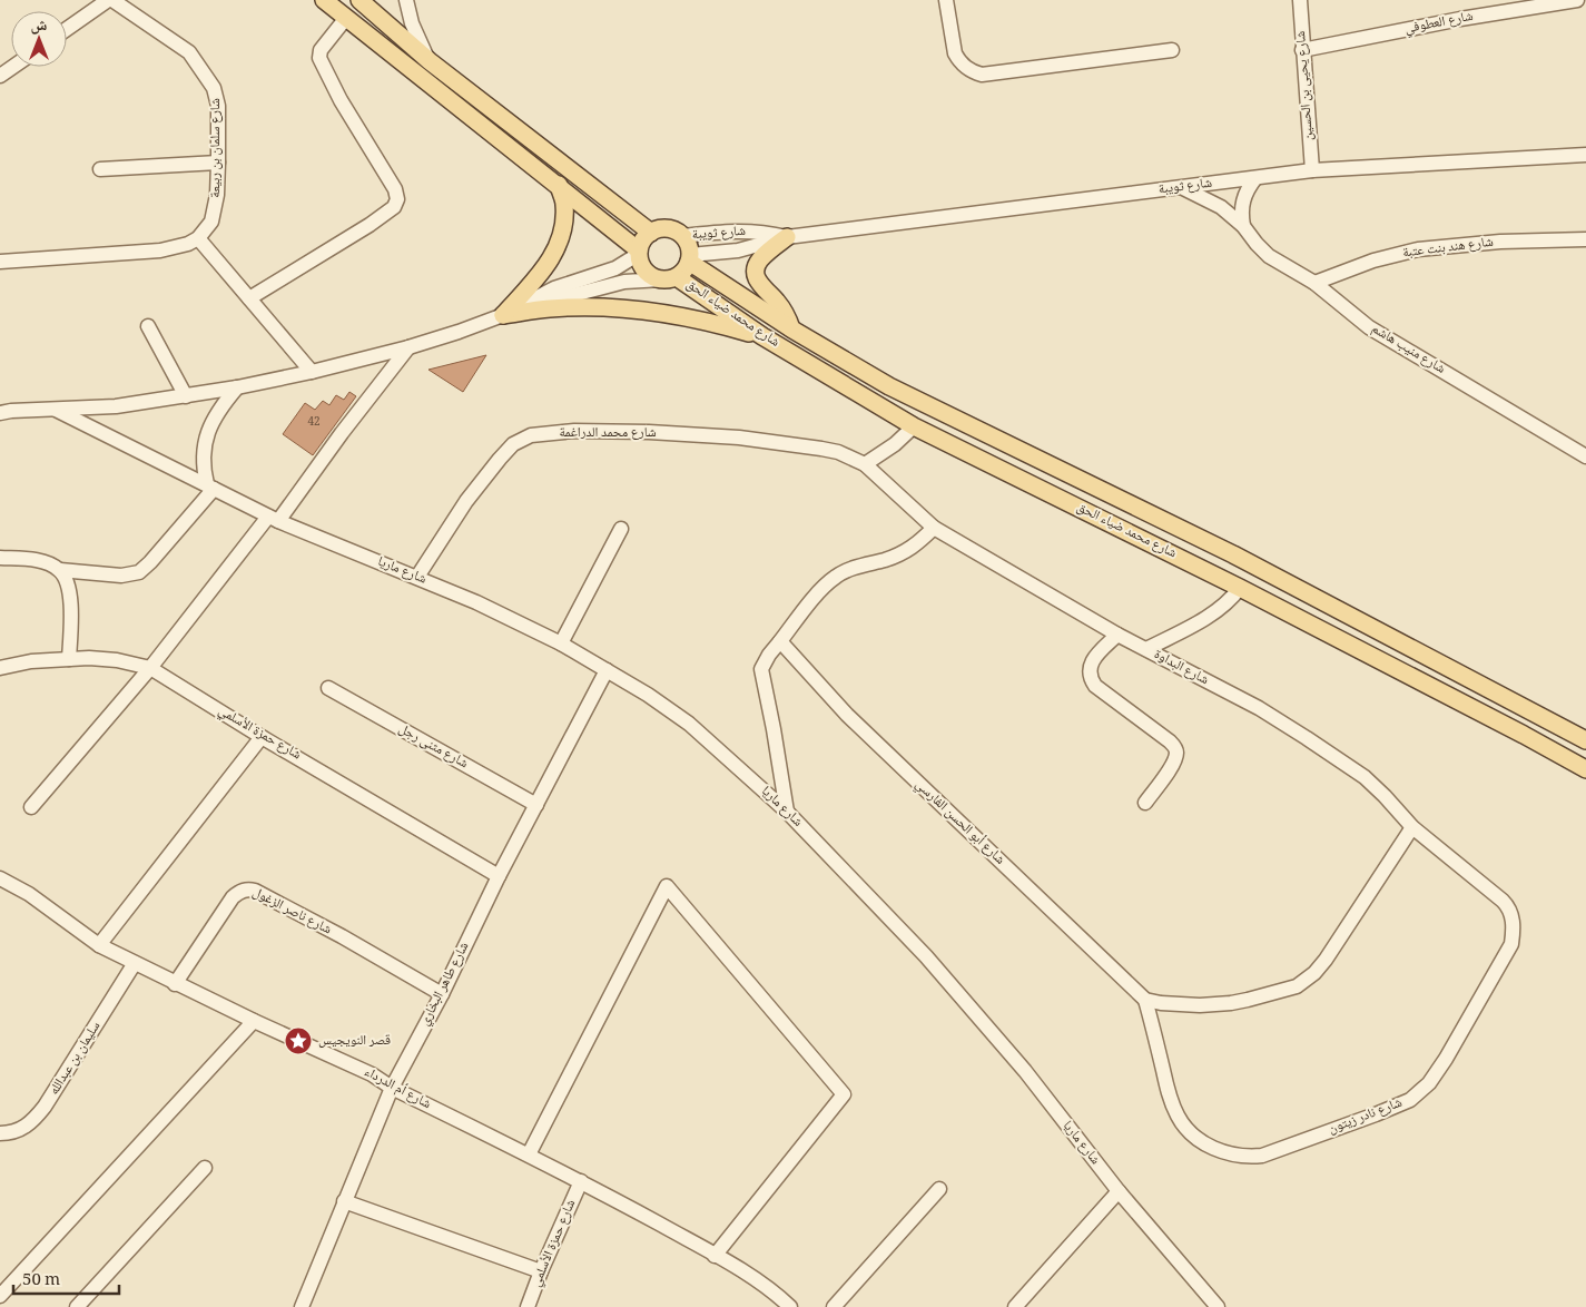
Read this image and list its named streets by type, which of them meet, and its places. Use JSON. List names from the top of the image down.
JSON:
{
  "streets": {
    "main road": ["شارع محمد ضياء الحق"],
    "street": [
      "شارع العطوفي",
      "شارع يحيى بن الحسين",
      "شارع سلمان بن ربيعة",
      "شارع ثويبة",
      "شارع هند بنت عتبة",
      "شارع منيب هاشم",
      "شارع محمد الدراغمة",
      "شارع ماريا",
      "شارع البداوة",
      "شارع حمزة الأسلمي",
      "شارع مثنى رجل",
      "شارع أبو الحسن الفارسي",
      "شارع ناصر الزغول",
      "شارع طاهر البخاري",
      "سليمان بن عبدالله",
      "شارع أم الدرداء",
      "شارع نادر زيتون"
    ]
  },
  "crossings": [
    ["شارع العطوفي", "شارع يحيى بن الحسين"],
    ["شارع يحيى بن الحسين", "شارع ثويبة"],
    ["شارع ثويبة", "شارع محمد ضياء الحق"],
    ["شارع ثويبة", "شارع منيب هاشم"],
    ["شارع هند بنت عتبة", "شارع منيب هاشم"],
    ["شارع محمد الدراغمة", "شارع ماريا"],
    ["شارع ماريا", "شارع طاهر البخاري"],
    ["شارع البداوة", "شارع نادر زيتون"],
    ["شارع حمزة الأسلمي", "شارع طاهر البخاري"],
    ["شارع حمزة الأسلمي", "شارع أم الدرداء"],
    ["شارع مثنى رجل", "شارع طاهر البخاري"],
    ["شارع أبو الحسن الفارسي", "شارع نادر زيتون"],
    ["شارع ناصر الزغول", "شارع طاهر البخاري"],
    ["شارع ناصر الزغول", "شارع أم الدرداء"],
    ["شارع طاهر البخاري", "شارع أم الدرداء"],
    ["سليمان بن عبدالله", "شارع أم الدرداء"]
  ],
  "places": {
    "place": ["قصر النويجيس"]
  },
  "house_numbers": ["42"],
  "scale_bar": "50 m",
  "north": "top"
}
